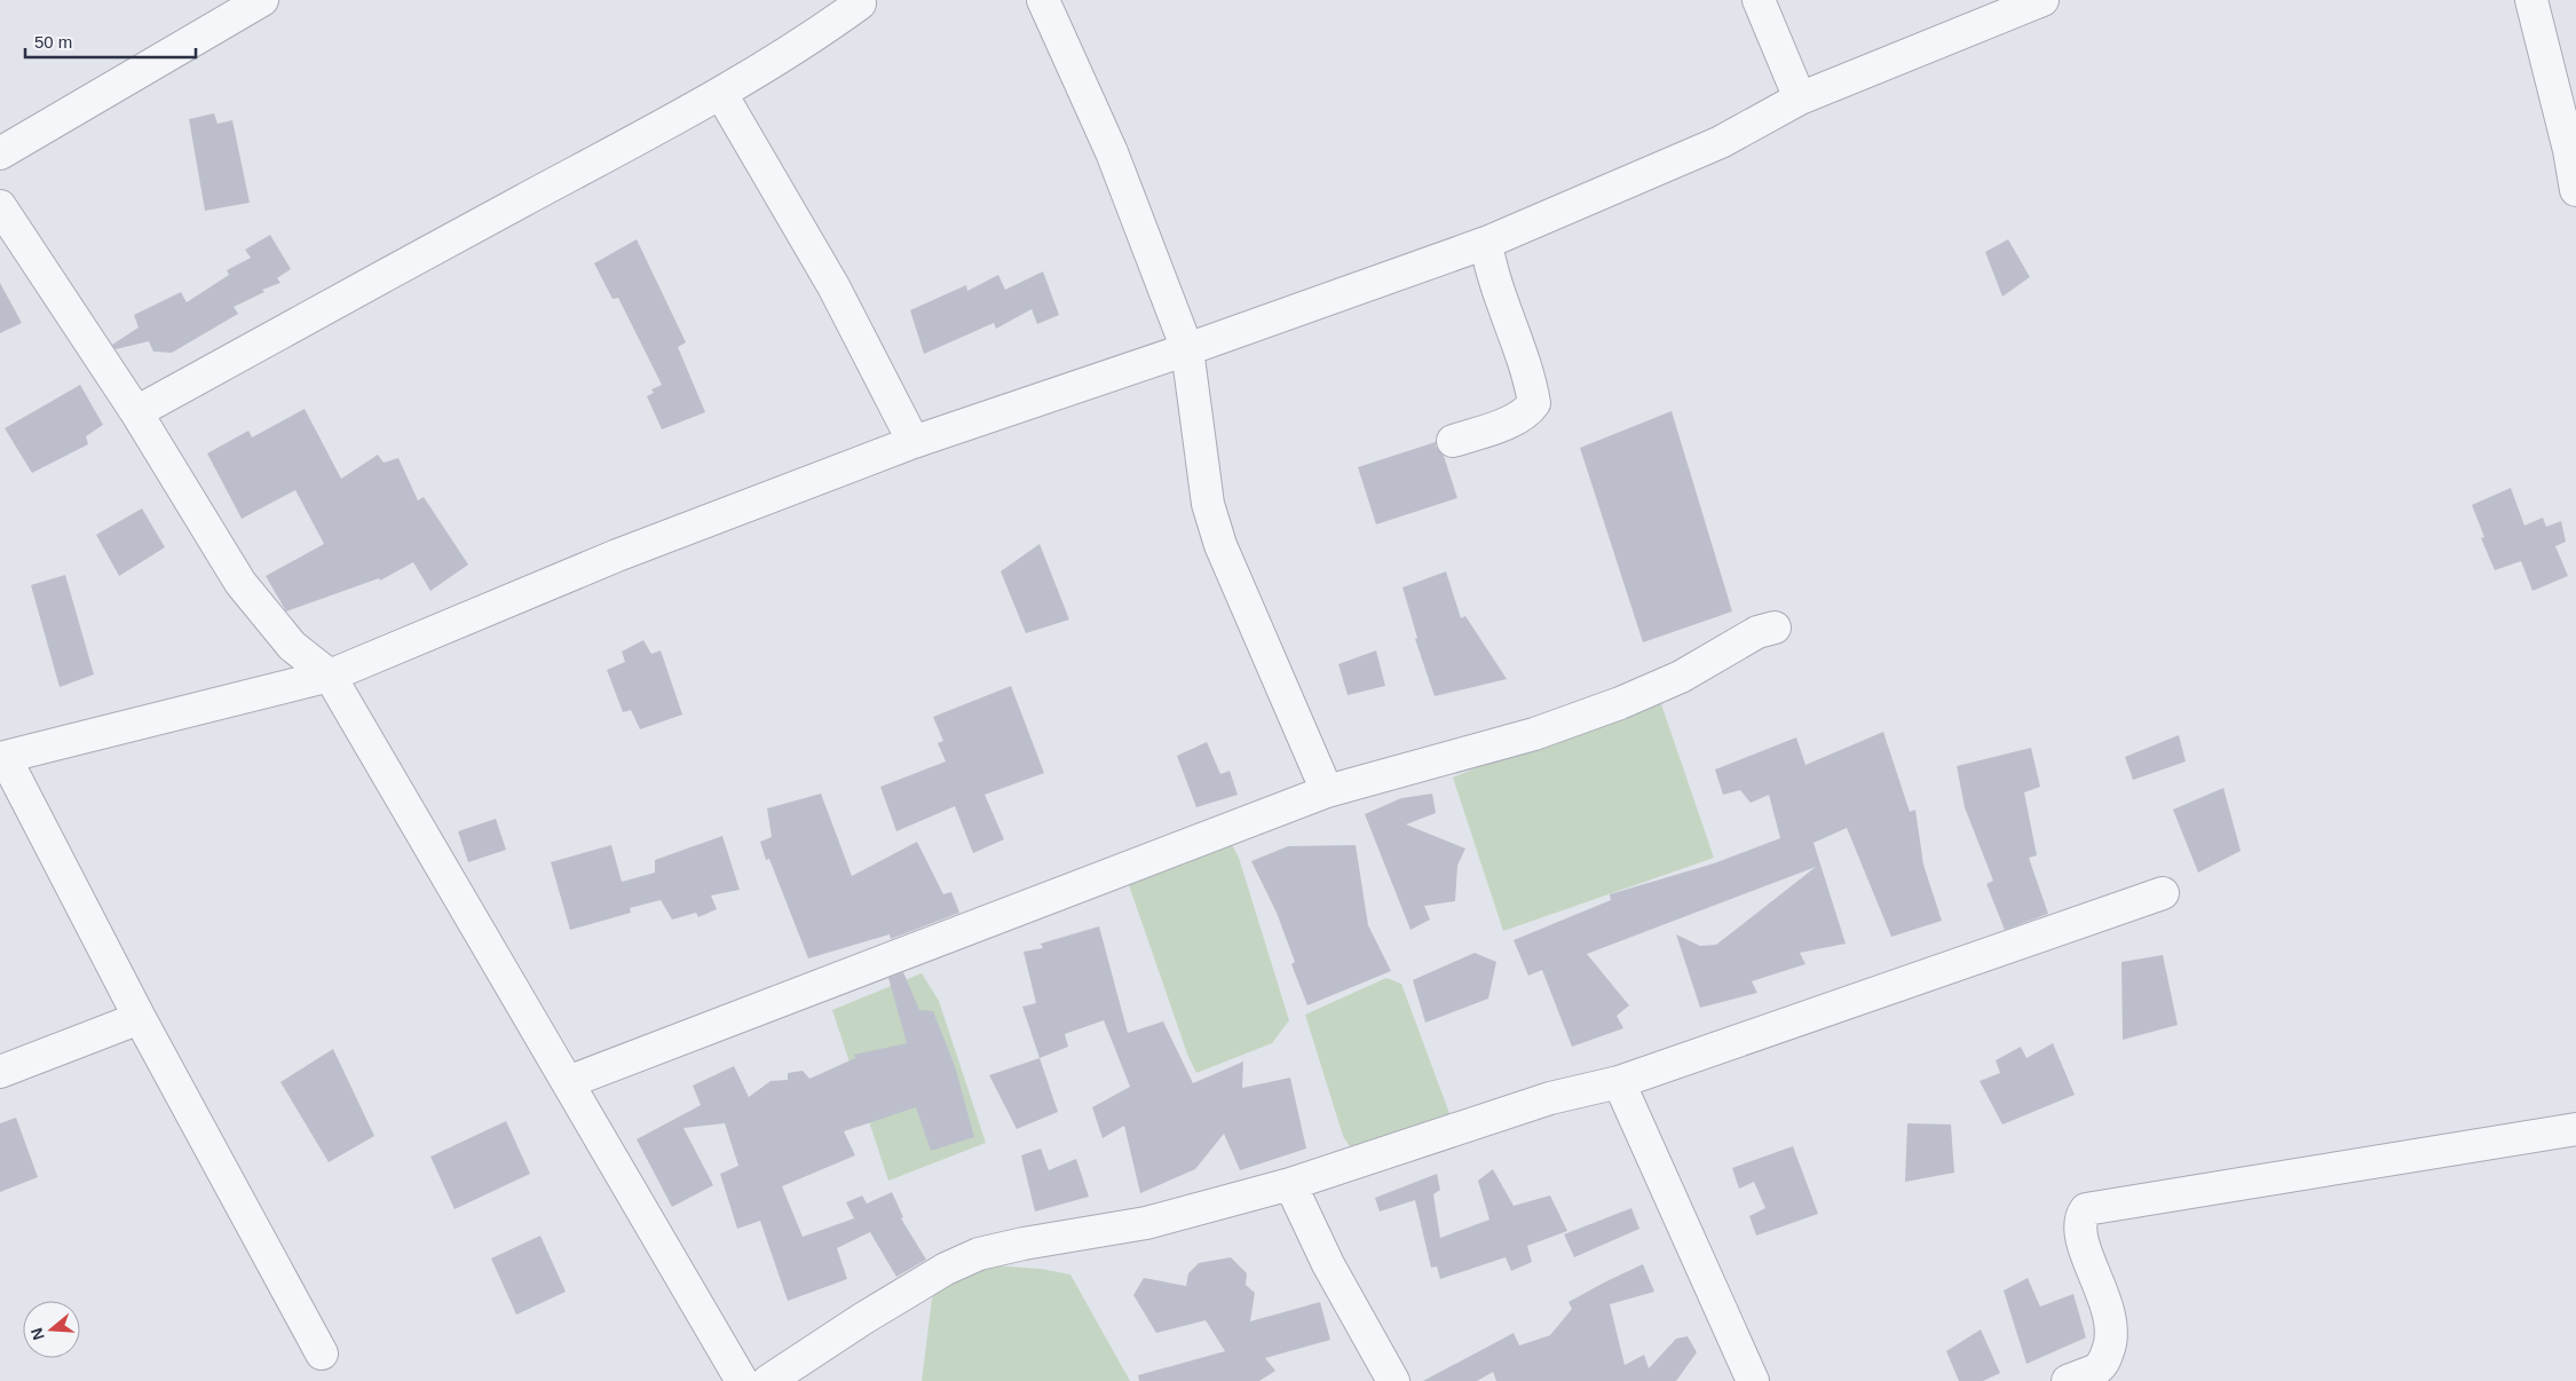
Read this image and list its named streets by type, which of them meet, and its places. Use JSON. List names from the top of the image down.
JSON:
{
  "scale_bar": "50 m",
  "north": "left"
}
